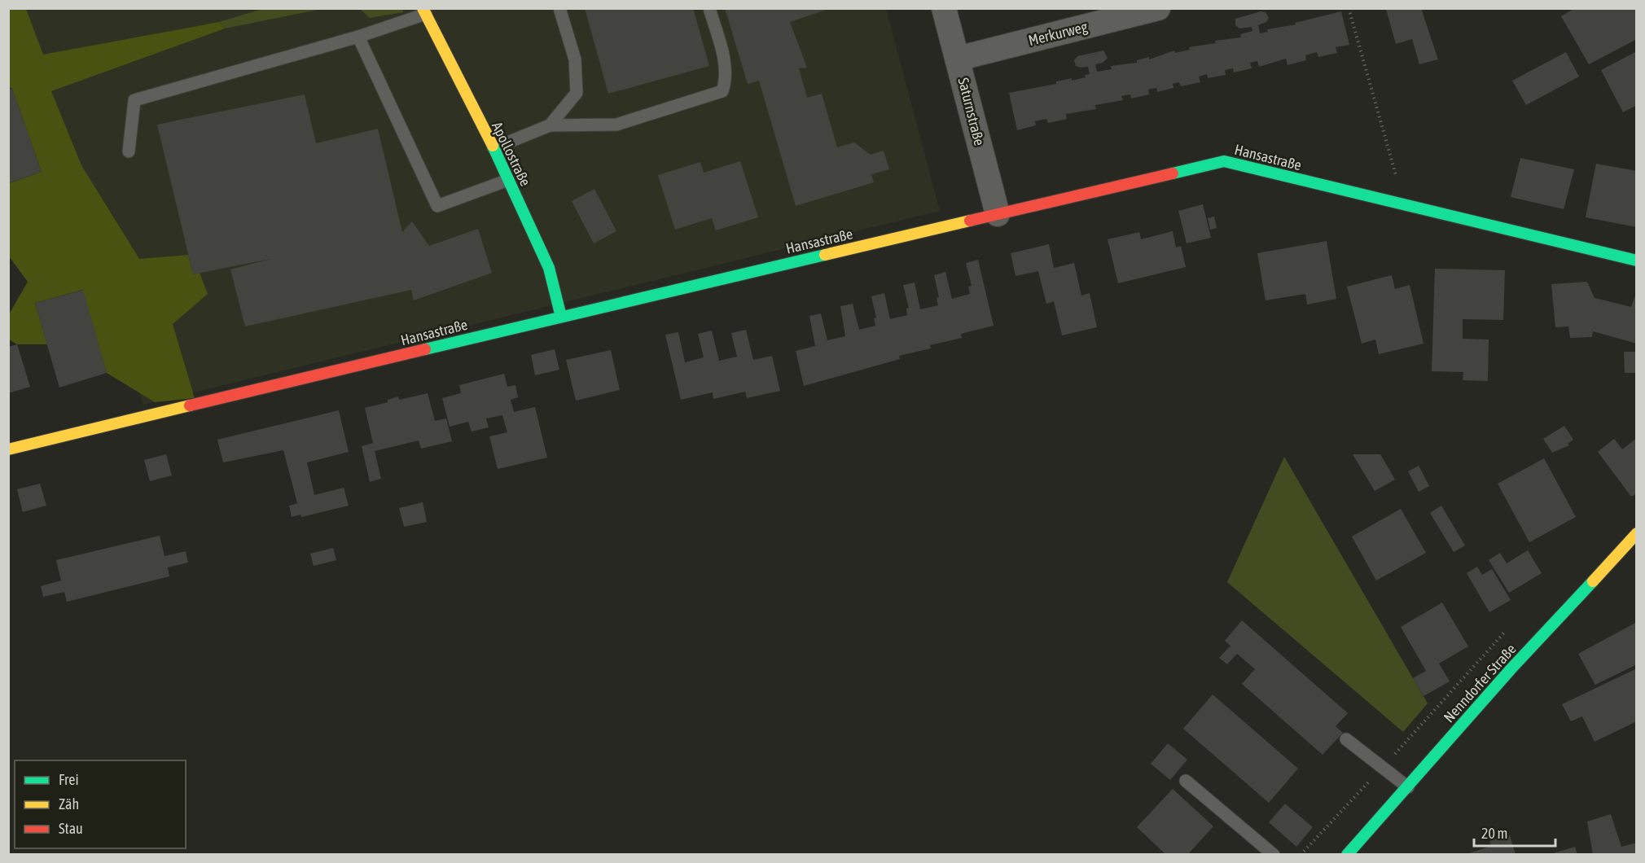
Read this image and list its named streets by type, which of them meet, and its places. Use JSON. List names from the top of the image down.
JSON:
{
  "streets": {
    "street": [
      "Merkurweg",
      "Saturnstraße",
      "Apollostraße",
      "Hansastraße",
      "Nenndorfer Straße"
    ]
  },
  "crossings": [
    ["Merkurweg", "Saturnstraße"],
    ["Saturnstraße", "Hansastraße"],
    ["Apollostraße", "Hansastraße"]
  ],
  "legend": ["Frei", "Zäh", "Stau"],
  "scale_bar": "20 m"
}
